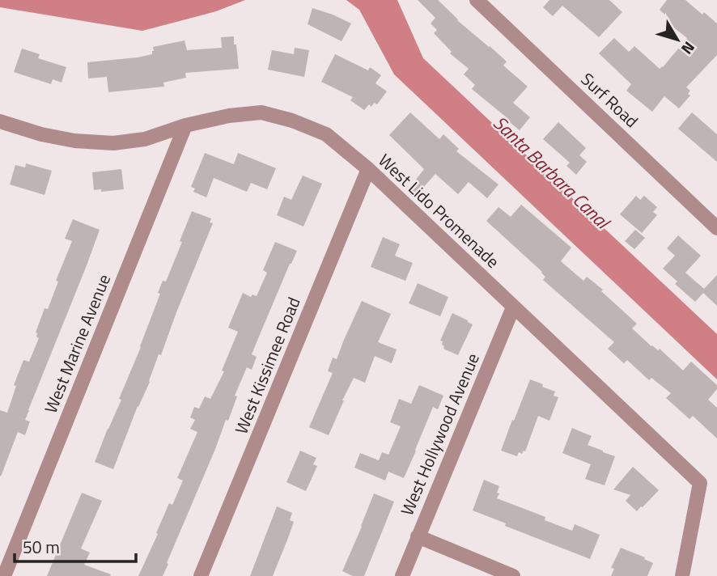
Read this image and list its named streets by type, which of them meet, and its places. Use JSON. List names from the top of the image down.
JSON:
{
  "streets": {
    "street": [
      "Surf Road",
      "West Lido Promenade",
      "West Marine Avenue",
      "West Kissimee Road",
      "West Hollywood Avenue"
    ]
  },
  "crossings": [
    ["West Lido Promenade", "West Marine Avenue"],
    ["West Lido Promenade", "West Kissimee Road"],
    ["West Lido Promenade", "West Hollywood Avenue"]
  ],
  "water": ["Santa Barbara Canal"],
  "scale_bar": "50 m",
  "north": "bottom right"
}
